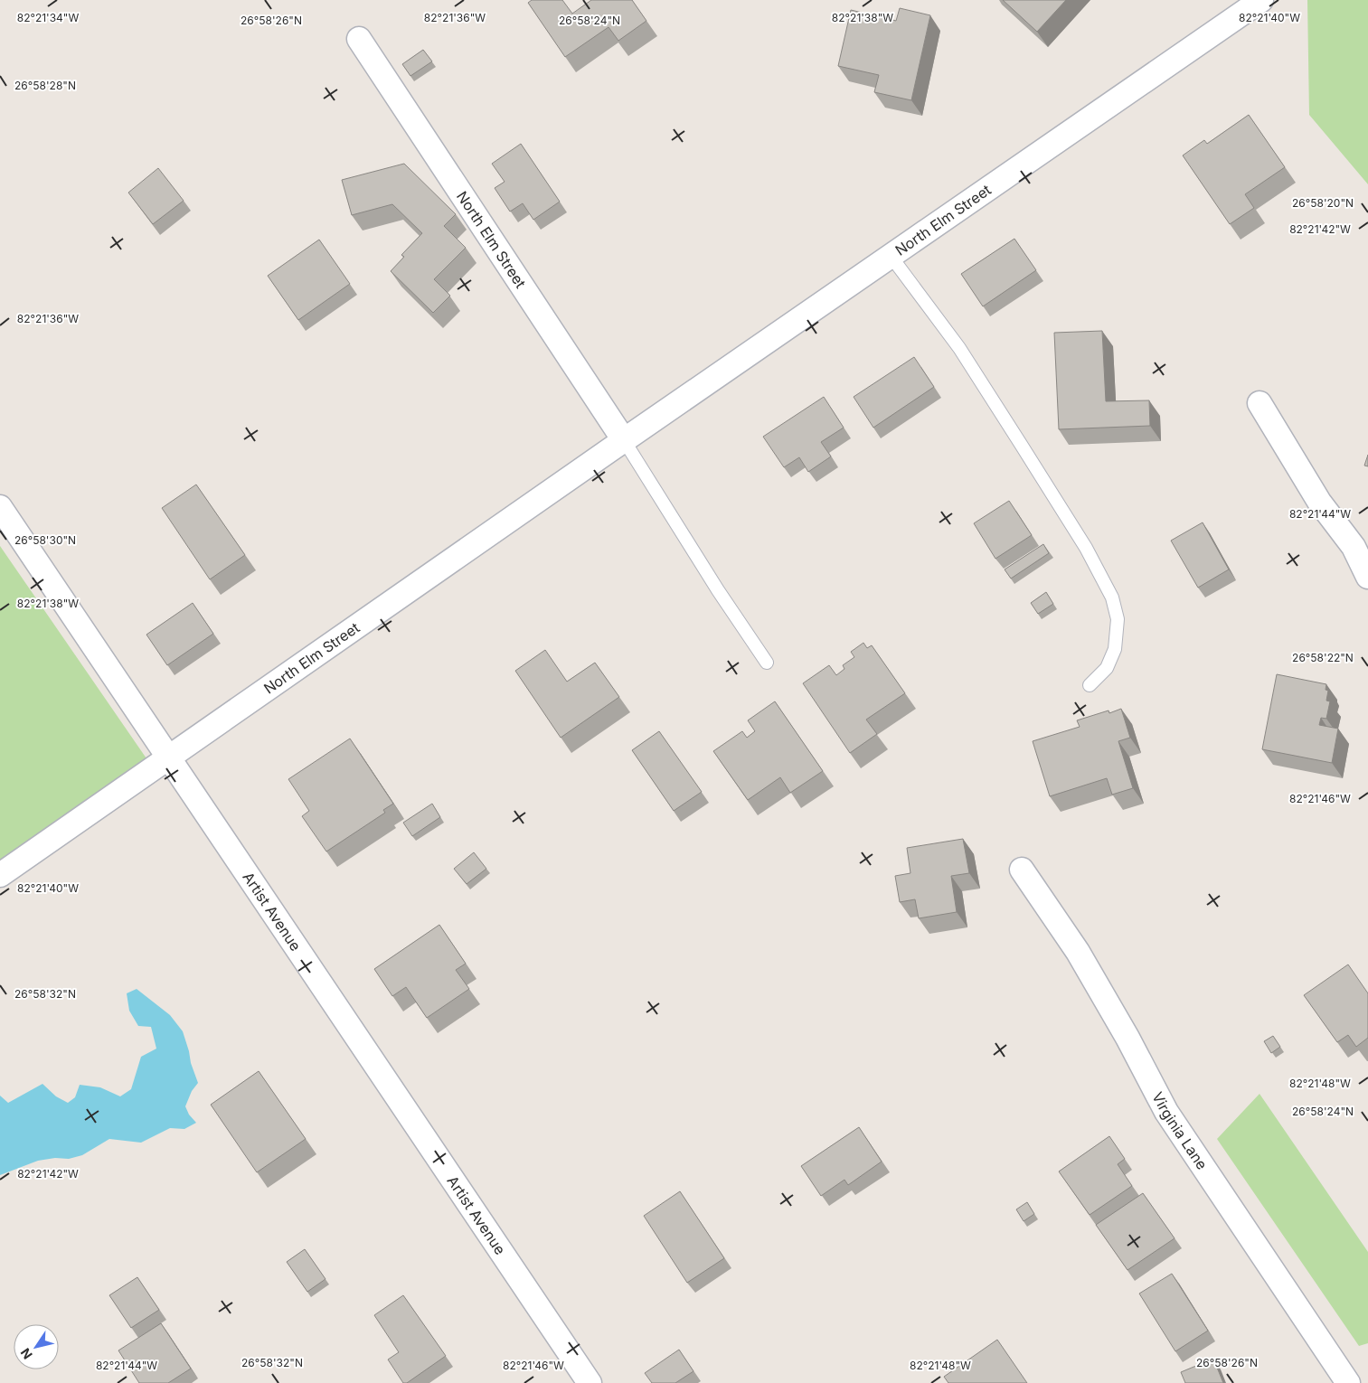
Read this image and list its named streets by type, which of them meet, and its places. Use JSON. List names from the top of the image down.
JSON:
{
  "streets": {
    "street": ["North Elm Street", "Artist Avenue", "Virginia Lane"]
  },
  "crossings": [
    ["North Elm Street", "Artist Avenue"]
  ],
  "north": "bottom left",
  "coordinates": [
    "82°21'34\"W",
    "82°21'38\"W",
    "82°21'36\"W",
    "82°21'40\"W",
    "26°58'26\"N",
    "26°58'24\"N",
    "26°58'28\"N",
    "26°58'20\"N",
    "82°21'42\"W",
    "82°21'44\"W",
    "26°58'30\"N",
    "26°58'22\"N",
    "82°21'46\"W",
    "26°58'32\"N",
    "82°21'48\"W"
  ]
}
